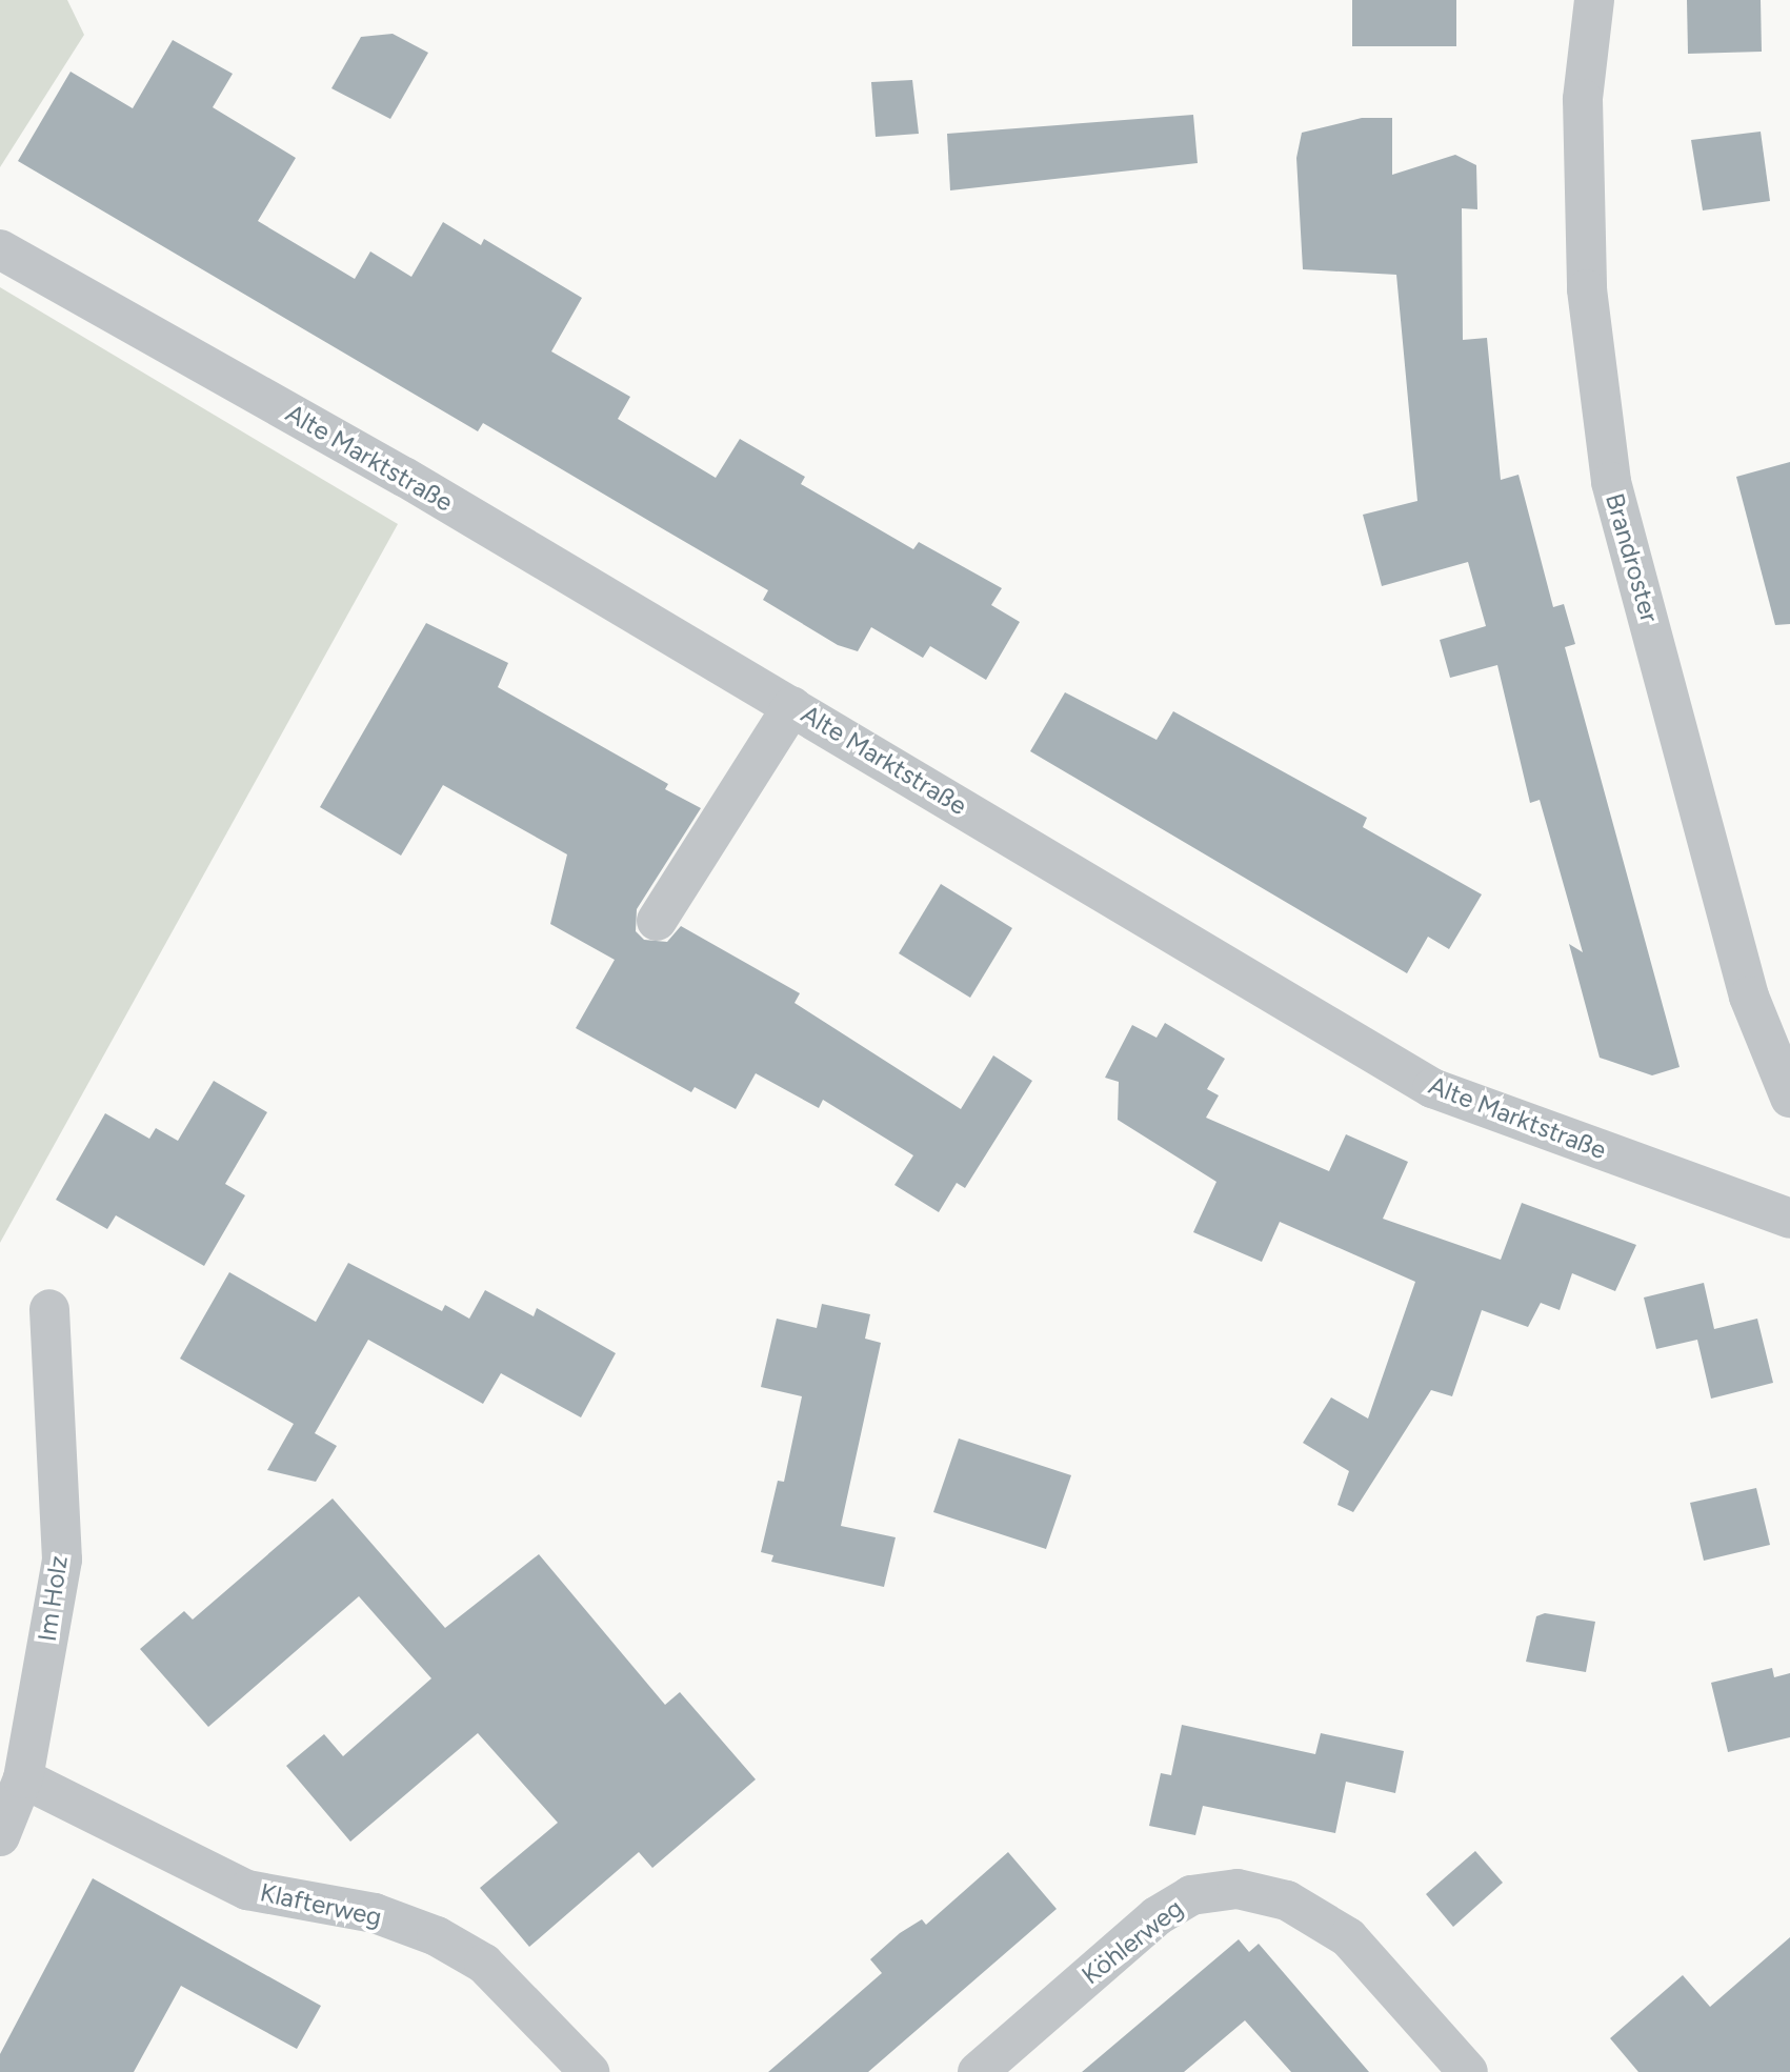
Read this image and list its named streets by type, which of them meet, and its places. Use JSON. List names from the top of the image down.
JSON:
{
  "streets": {
    "street": [
      "Alte Marktstraße",
      "Brandroster",
      "Im Holz",
      "Klafterweg",
      "Köhlerweg"
    ]
  },
  "crossings": [
    ["Im Holz", "Klafterweg"]
  ]
}
